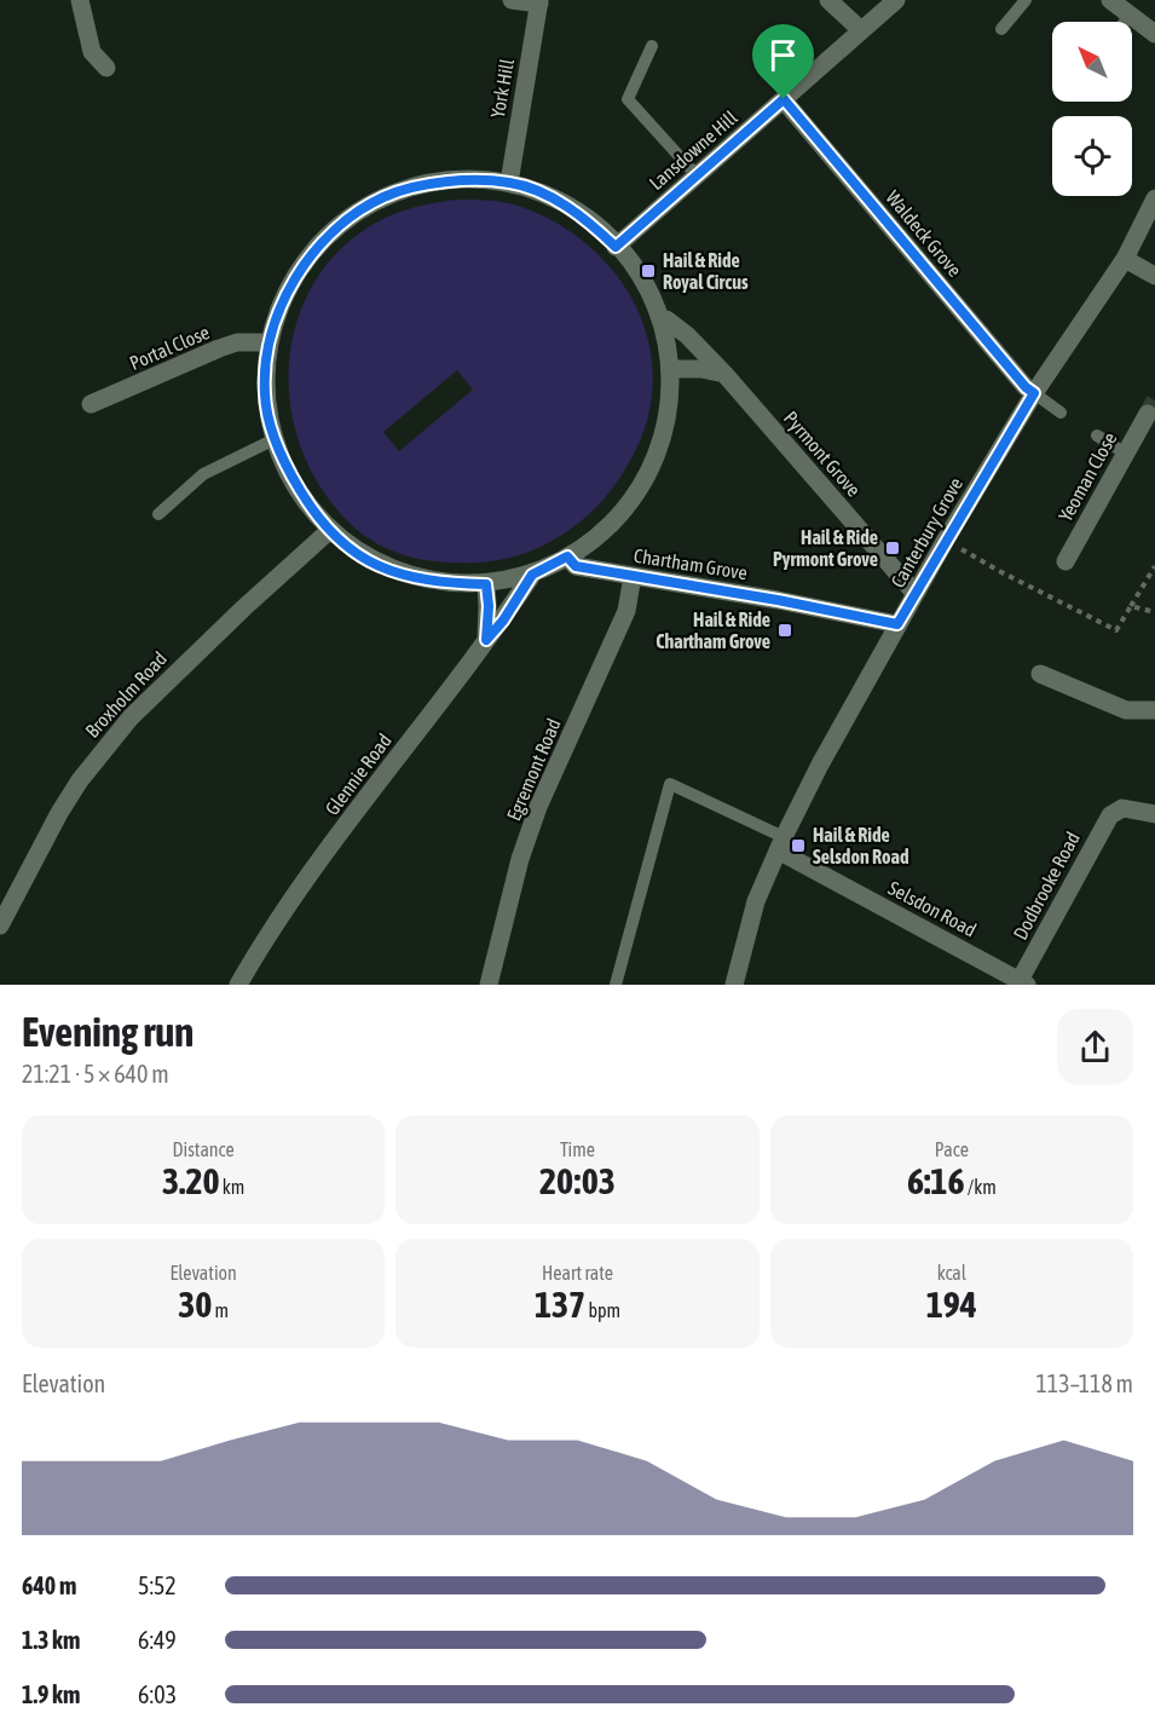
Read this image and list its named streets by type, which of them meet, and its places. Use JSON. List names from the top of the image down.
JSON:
{
  "streets": {
    "street": [
      "York Hill",
      "Lansdowne Hill",
      "Waldeck Grove",
      "Portal Close",
      "Pyrmont Grove",
      "Yeoman Close",
      "Canterbury Grove",
      "Chartham Grove",
      "Broxholm Road",
      "Egremont Road",
      "Glennie Road",
      "Dodbrooke Road",
      "Selsdon Road"
    ]
  },
  "crossings": [
    ["Lansdowne Hill", "Waldeck Grove"],
    ["Waldeck Grove", "Canterbury Grove"],
    ["Pyrmont Grove", "Canterbury Grove"],
    ["Canterbury Grove", "Chartham Grove"],
    ["Canterbury Grove", "Selsdon Road"],
    ["Chartham Grove", "Egremont Road"],
    ["Dodbrooke Road", "Selsdon Road"]
  ],
  "places": {
    "transit": [
      "Hail & Ride Royal Circus",
      "Hail & Ride Pyrmont Grove",
      "Hail & Ride Chartham Grove",
      "Hail & Ride Selsdon Road"
    ]
  },
  "north": "top left",
  "page": {
    "heading": ["Evening run", "21:21 · 5 × 640 m"],
    "stats": [
      ["Distance", "3.20 km"],
      ["Time", "20:03"],
      ["Pace", "6:16 /km"],
      ["Elevation", "30 m"],
      ["Heart rate", "137 bpm"],
      ["kcal", "194"]
    ],
    "chart": ["Elevation", "113–118 m"],
    "list": [
      {
        "name": "640 m",
        "note": "5:52"
      },
      {
        "name": "1.3 km",
        "note": "6:49"
      },
      {
        "name": "1.9 km",
        "note": "6:03"
      }
    ]
  }
}
